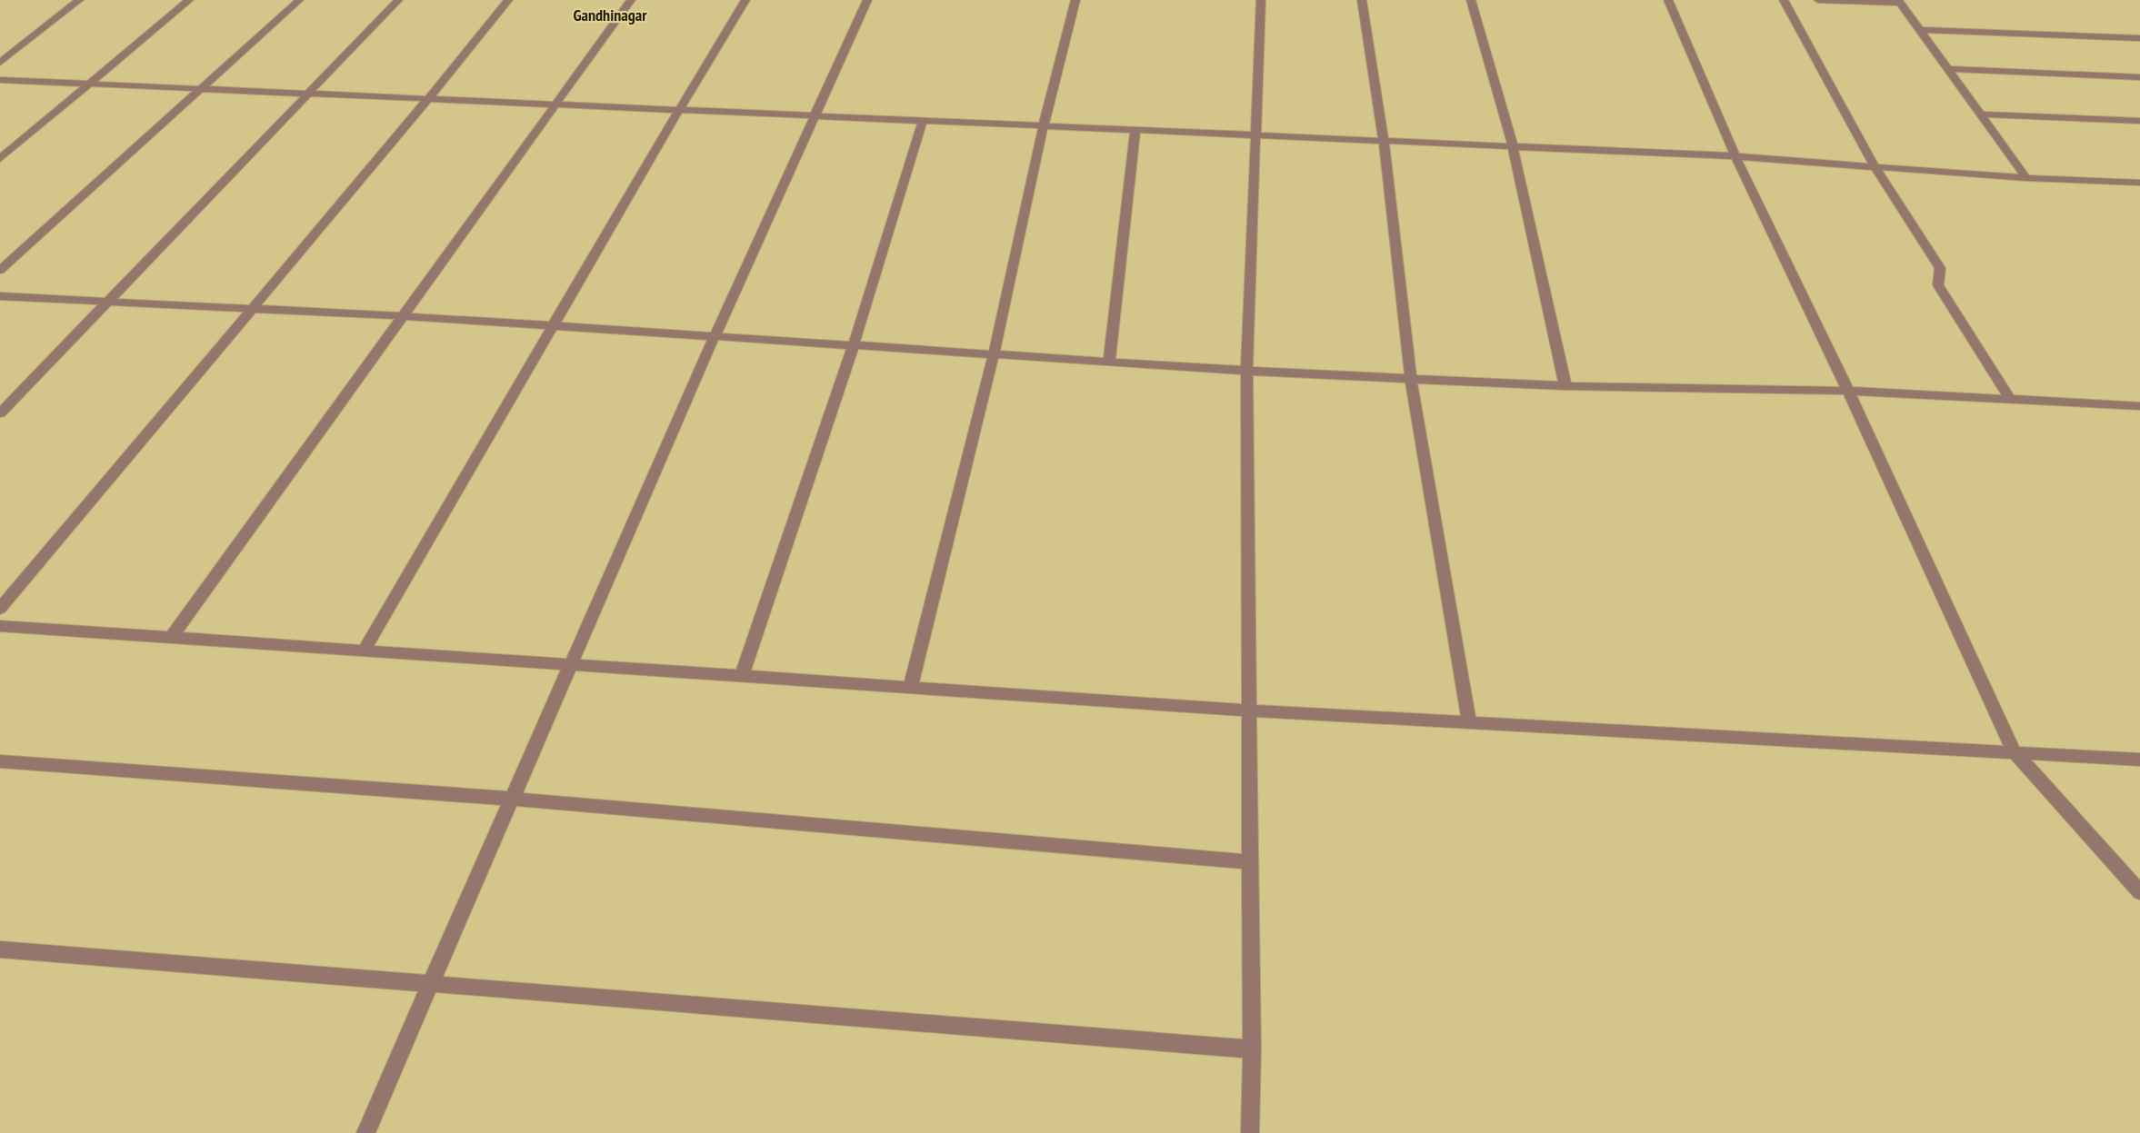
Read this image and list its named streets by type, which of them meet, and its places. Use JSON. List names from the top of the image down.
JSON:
{
  "districts": ["Gandhinagar"]
}
